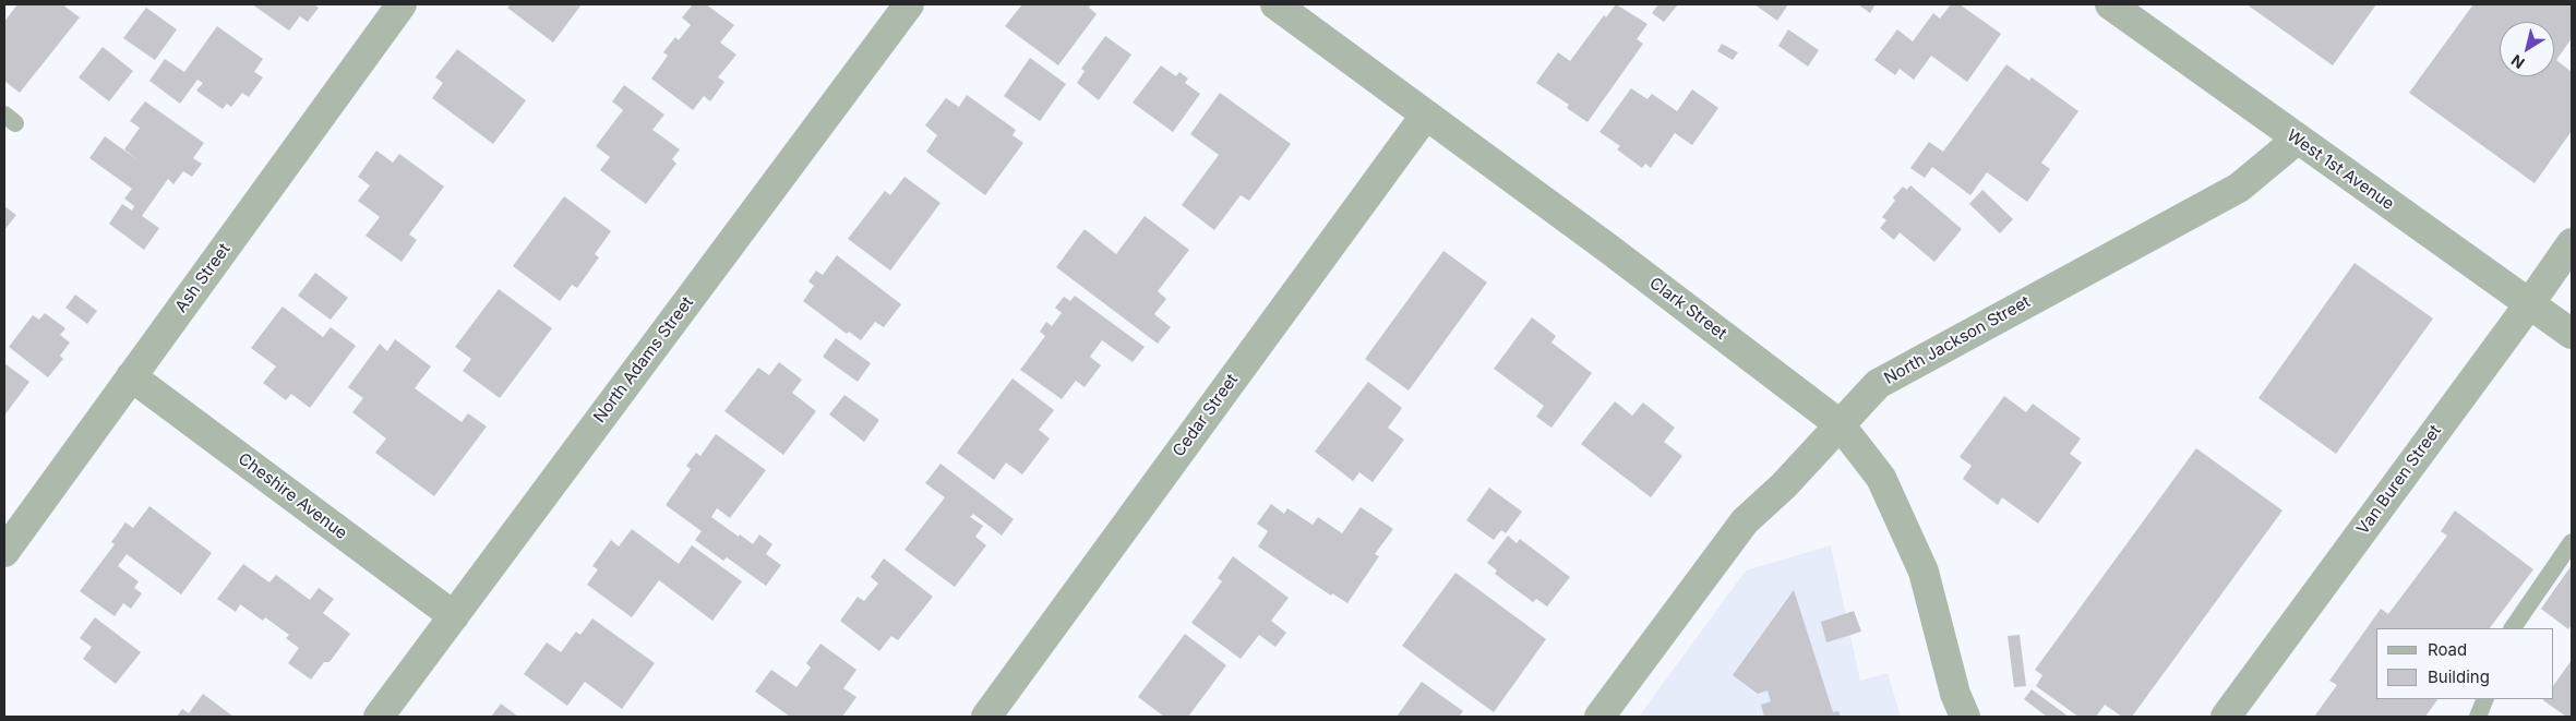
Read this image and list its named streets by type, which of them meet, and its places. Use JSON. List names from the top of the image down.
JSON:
{
  "streets": {
    "street": [
      "West 1st Avenue",
      "Ash Street",
      "Clark Street",
      "North Jackson Street",
      "North Adams Street",
      "Cedar Street",
      "Van Buren Street",
      "Cheshire Avenue"
    ]
  },
  "crossings": [
    ["West 1st Avenue", "North Jackson Street"],
    ["West 1st Avenue", "Van Buren Street"],
    ["Ash Street", "Cheshire Avenue"],
    ["Clark Street", "North Jackson Street"],
    ["Clark Street", "Cedar Street"],
    ["North Adams Street", "Cheshire Avenue"]
  ],
  "legend": ["Road", "Building"],
  "north": "bottom left"
}
